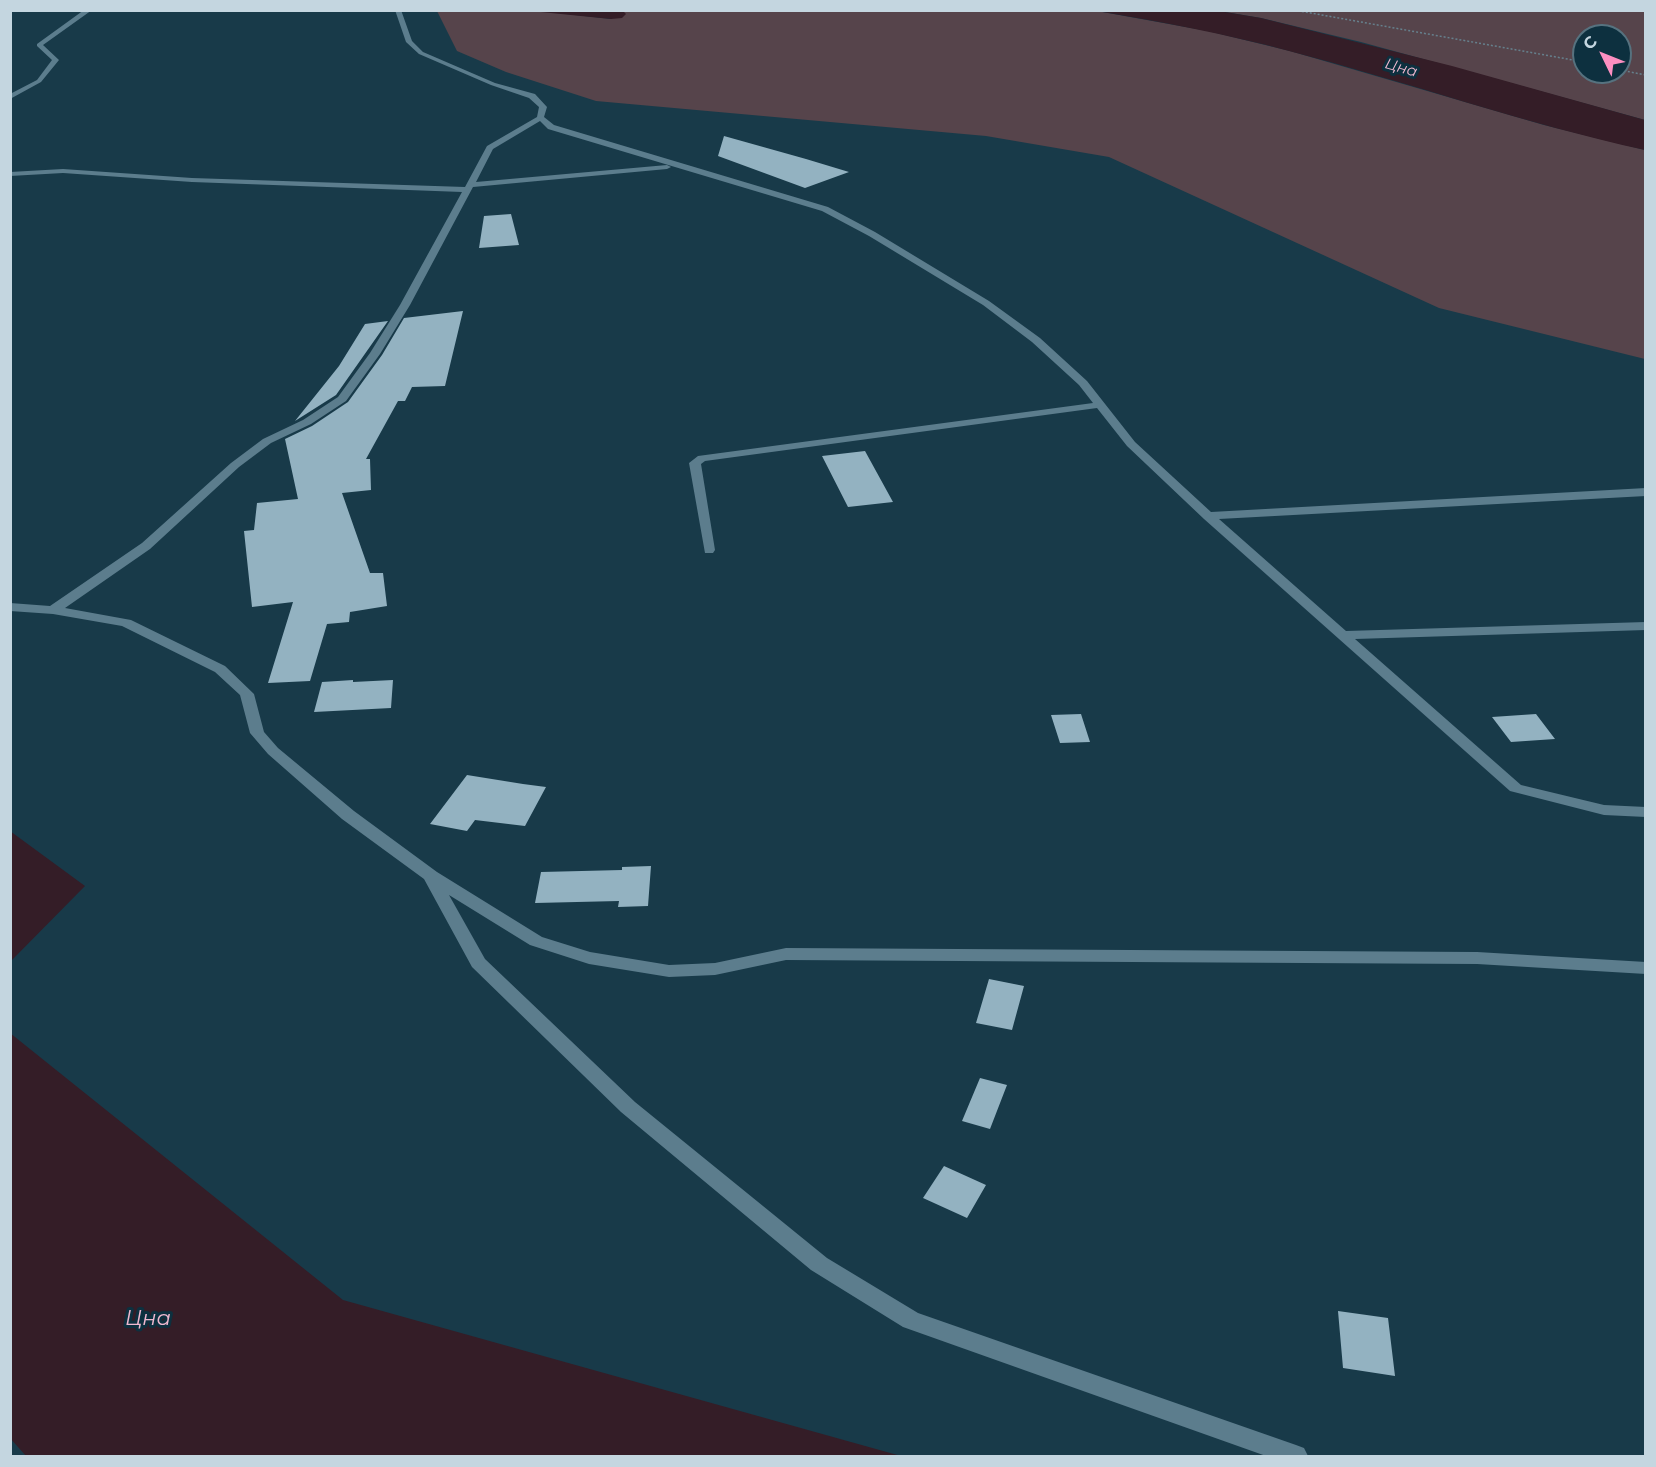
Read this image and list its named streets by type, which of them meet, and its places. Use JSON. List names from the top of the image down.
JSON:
{
  "water": ["Цна"],
  "north": "top left"
}
